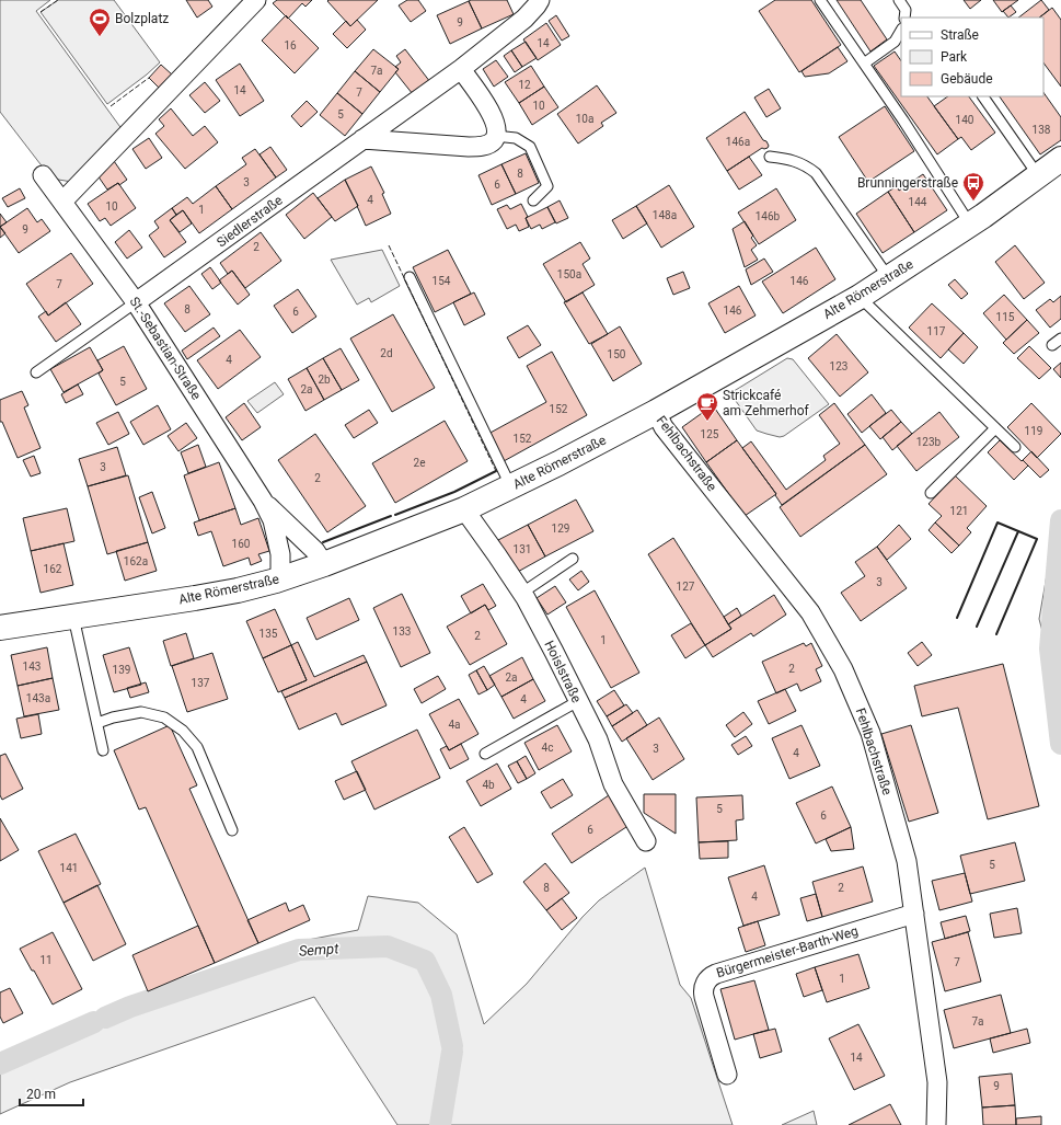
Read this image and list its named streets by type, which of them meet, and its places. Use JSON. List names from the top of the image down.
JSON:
{
  "streets": {
    "main road": ["Alte Römerstraße"],
    "street": [
      "Siedlerstraße",
      "St.-Sebastian-Straße",
      "Fehlbachstraße",
      "Hoislstraße",
      "Bürgermeister-Barth-Weg"
    ]
  },
  "crossings": [
    ["Siedlerstraße", "St.-Sebastian-Straße"],
    ["Alte Römerstraße", "St.-Sebastian-Straße"],
    ["Alte Römerstraße", "Fehlbachstraße"],
    ["Alte Römerstraße", "Hoislstraße"],
    ["Fehlbachstraße", "Bürgermeister-Barth-Weg"]
  ],
  "water": ["Sempt"],
  "places": {
    "sports": ["Bolzplatz"],
    "bus stop": ["Brunningerstraße"],
    "cafe": ["Strickcafé am Zehmerhof"]
  },
  "house_numbers": [
    "9",
    "14",
    "16",
    "7a",
    "12",
    "14",
    "7",
    "10",
    "5",
    "10a",
    "140",
    "138",
    "146a",
    "8",
    "3",
    "6",
    "4",
    "144",
    "10",
    "1",
    "148a",
    "146b",
    "9",
    "2",
    "150a",
    "154",
    "146",
    "7",
    "8",
    "146",
    "6",
    "115",
    "117",
    "2d",
    "150",
    "4",
    "123",
    "2b",
    "5",
    "2a",
    "152",
    "119",
    "125",
    "152",
    "123b",
    "2e",
    "3",
    "2",
    "121",
    "129",
    "160",
    "131",
    "162a",
    "162",
    "3",
    "127",
    "133",
    "135",
    "2",
    "1",
    "143",
    "2",
    "139",
    "2a",
    "137",
    "143a",
    "4",
    "4a",
    "4c",
    "3",
    "4",
    "4b",
    "5",
    "6",
    "6",
    "5",
    "141",
    "8",
    "2",
    "4",
    "11",
    "7",
    "1",
    "7a",
    "14",
    "9"
  ],
  "legend": ["Straße", "Park", "Gebäude"],
  "scale_bar": "20 m"
}
